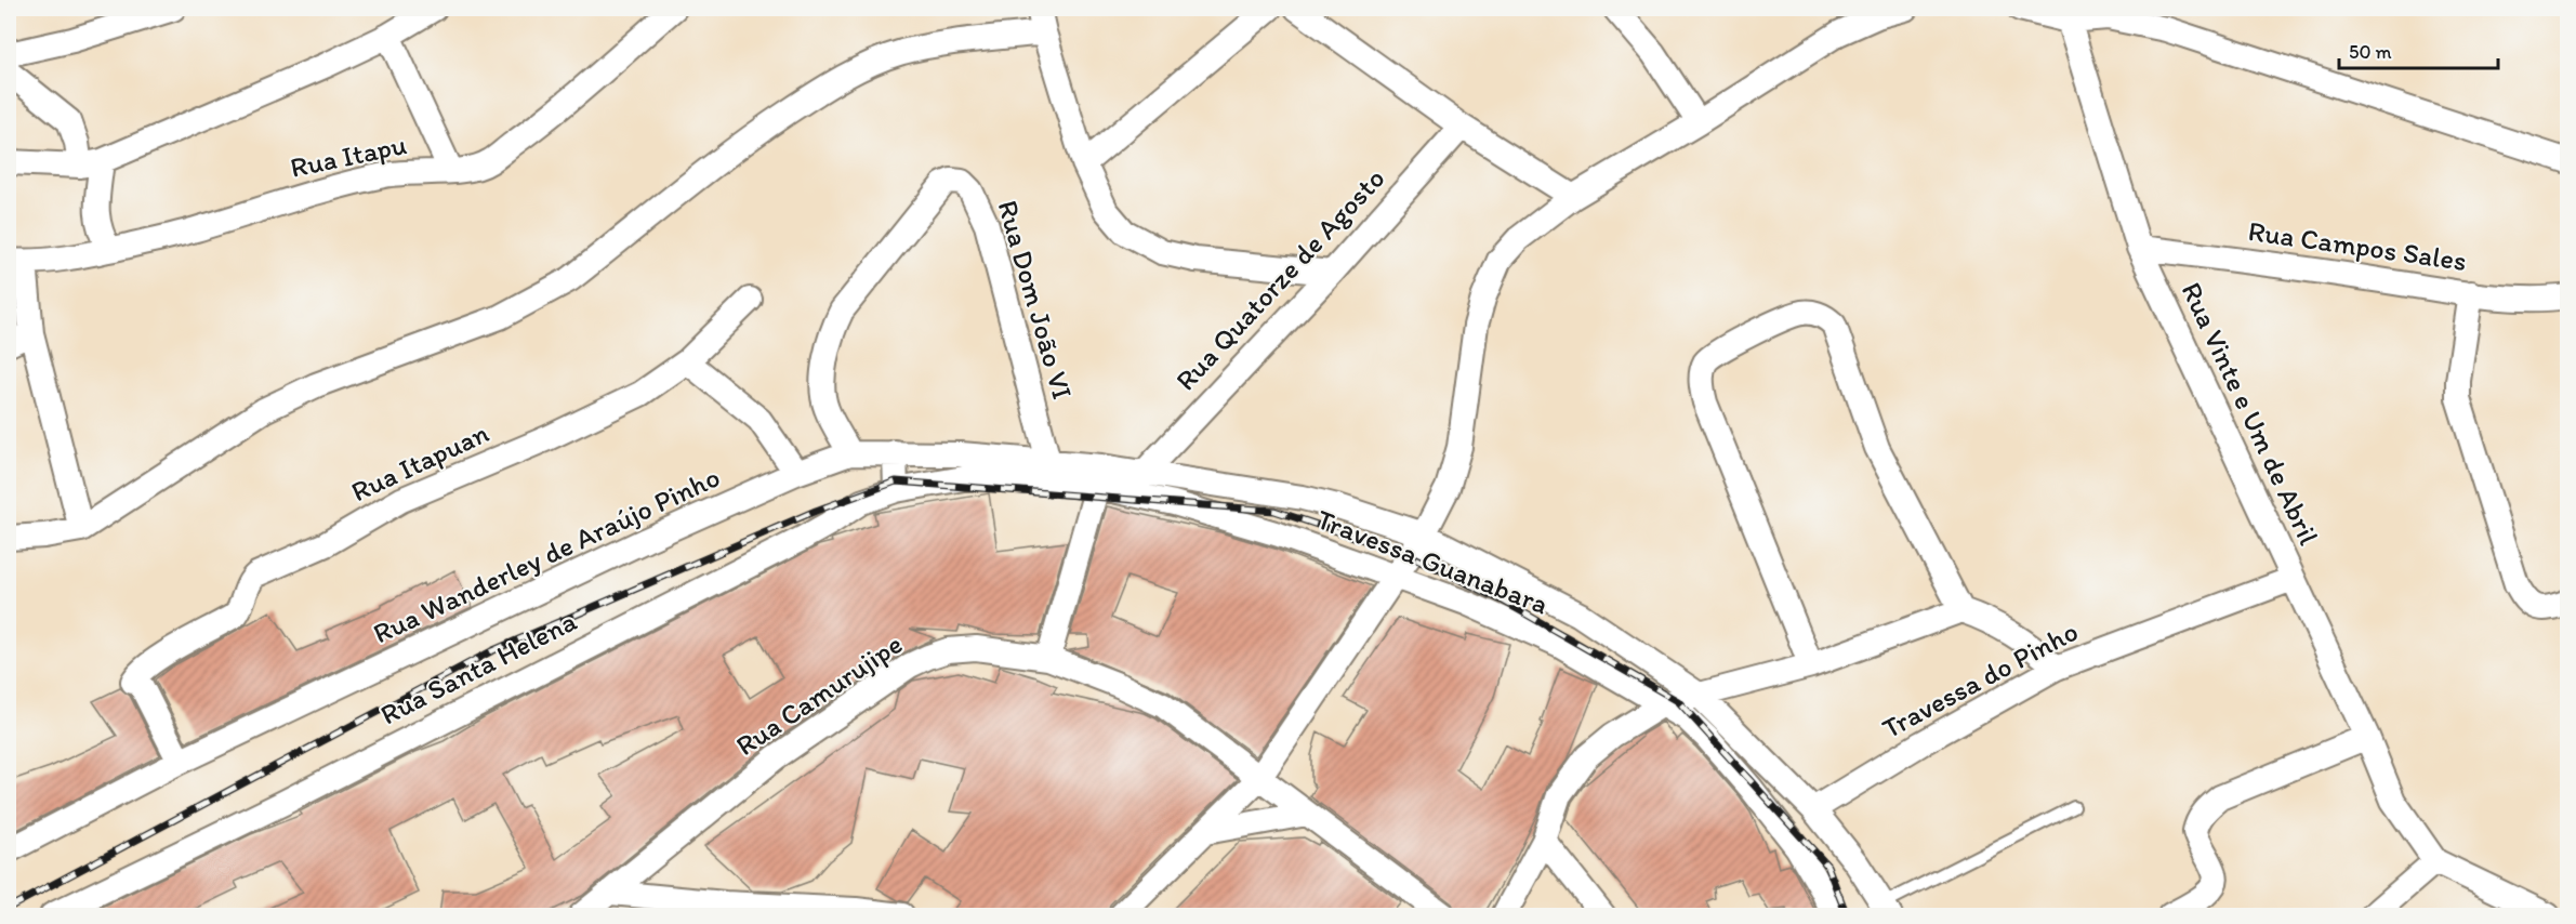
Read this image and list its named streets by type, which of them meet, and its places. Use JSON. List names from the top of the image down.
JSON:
{
  "streets": {
    "street": [
      "Rua Itapu",
      "Rua Campos Sales",
      "Rua Quatorze de Agosto",
      "Rua Dom João VI",
      "Rua Vinte e Um de Abril",
      "Rua Itapuan",
      "Rua Wanderley de Araújo Pinho",
      "Travessa Guanabara",
      "Rua Santa Helena",
      "Travessa do Pinho",
      "Rua Camurujipe"
    ]
  },
  "crossings": [
    ["Rua Campos Sales", "Rua Vinte e Um de Abril"],
    ["Rua Quatorze de Agosto", "Rua Wanderley de Araújo Pinho"],
    ["Rua Dom João VI", "Rua Wanderley de Araújo Pinho"],
    ["Rua Vinte e Um de Abril", "Travessa do Pinho"],
    ["Rua Itapuan", "Rua Wanderley de Araújo Pinho"],
    ["Rua Wanderley de Araújo Pinho", "Travessa do Pinho"],
    ["Travessa Guanabara", "Rua Santa Helena"]
  ],
  "scale_bar": "50 m"
}
